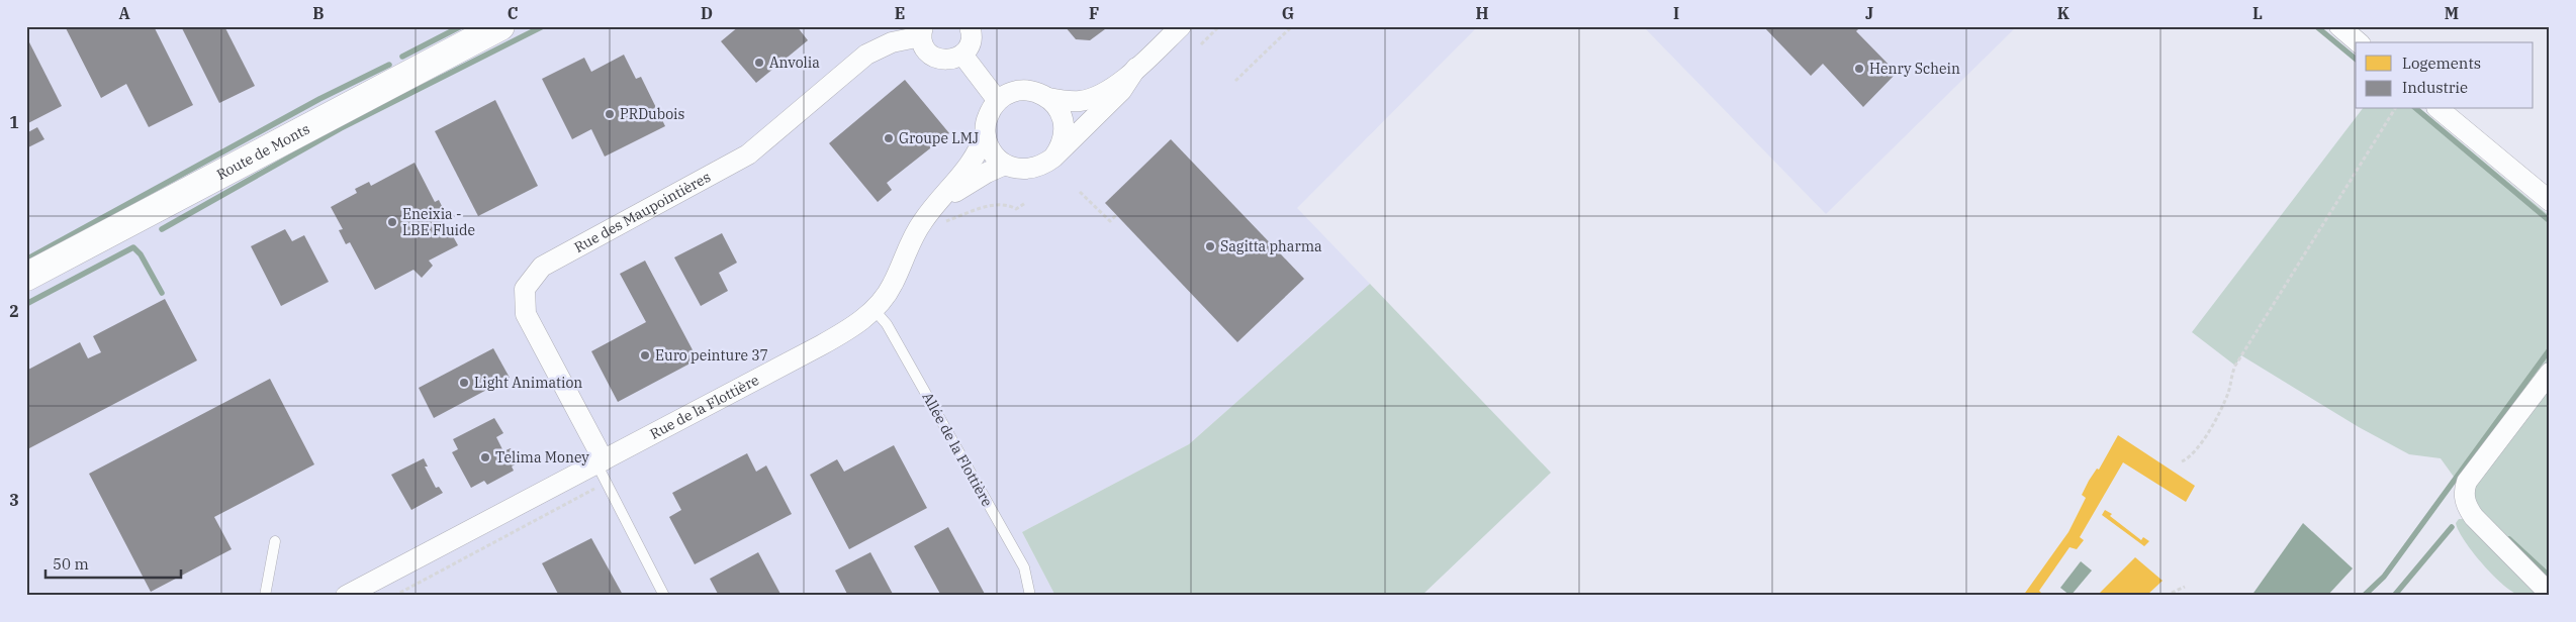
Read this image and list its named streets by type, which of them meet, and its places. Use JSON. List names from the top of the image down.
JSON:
{
  "streets": {
    "main road": ["Route de Monts"],
    "street": ["Rue des Maupointières", "Rue de la Flottière"],
    "lane": ["Allée de la Flottière"]
  },
  "crossings": [
    ["Rue des Maupointières", "Rue de la Flottière"],
    ["Rue de la Flottière", "Allée de la Flottière"]
  ],
  "places": [
    "Anvolia",
    "Henry Schein",
    "PRDubois",
    "Groupe LMJ",
    "Eneixia - LBE Fluide",
    "Sagitta pharma",
    "Euro peinture 37",
    "Light Animation",
    "Telima Money"
  ],
  "legend": ["Logements", "Industrie"],
  "scale_bar": "50 m",
  "grid": {
    "columns": [
      "A",
      "B",
      "C",
      "D",
      "E",
      "F",
      "G",
      "H",
      "I",
      "J",
      "K",
      "L",
      "M"
    ],
    "rows": ["1", "2", "3"]
  }
}
